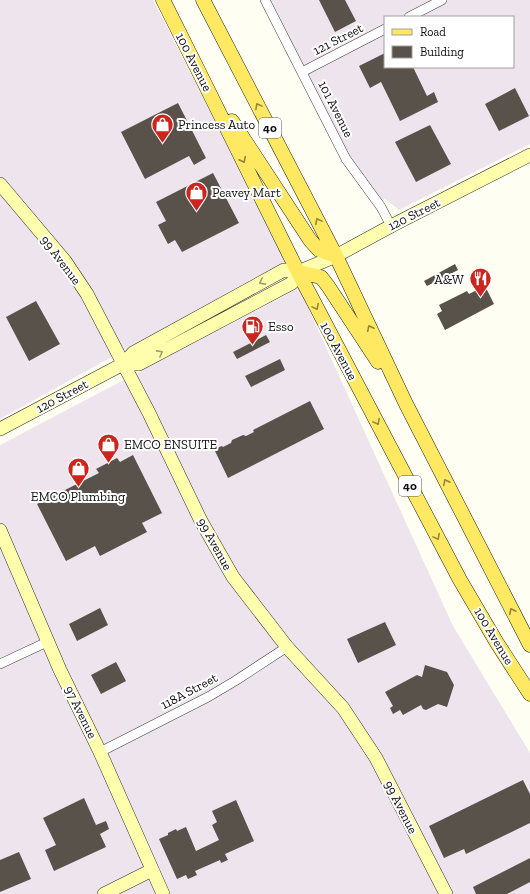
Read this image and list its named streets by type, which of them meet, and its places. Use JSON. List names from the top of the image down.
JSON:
{
  "streets": {
    "main road": ["100 Avenue", "40"],
    "street": [
      "121 Street",
      "101 Avenue",
      "120 Street",
      "99 Avenue",
      "118A Street",
      "97 Avenue"
    ]
  },
  "crossings": [
    ["121 Street", "101 Avenue"],
    ["100 Avenue", "120 Street"],
    ["101 Avenue", "120 Street"],
    ["120 Street", "99 Avenue"],
    ["99 Avenue", "118A Street"],
    ["118A Street", "97 Avenue"]
  ],
  "places": {
    "shop": [
      "Princess Auto",
      "Peavey Mart",
      "EMCO ENSUITE",
      "EMCO Plumbing"
    ],
    "restaurant": ["A&W"],
    "fuel station": ["Esso"]
  },
  "legend": ["Road", "Building"]
}
